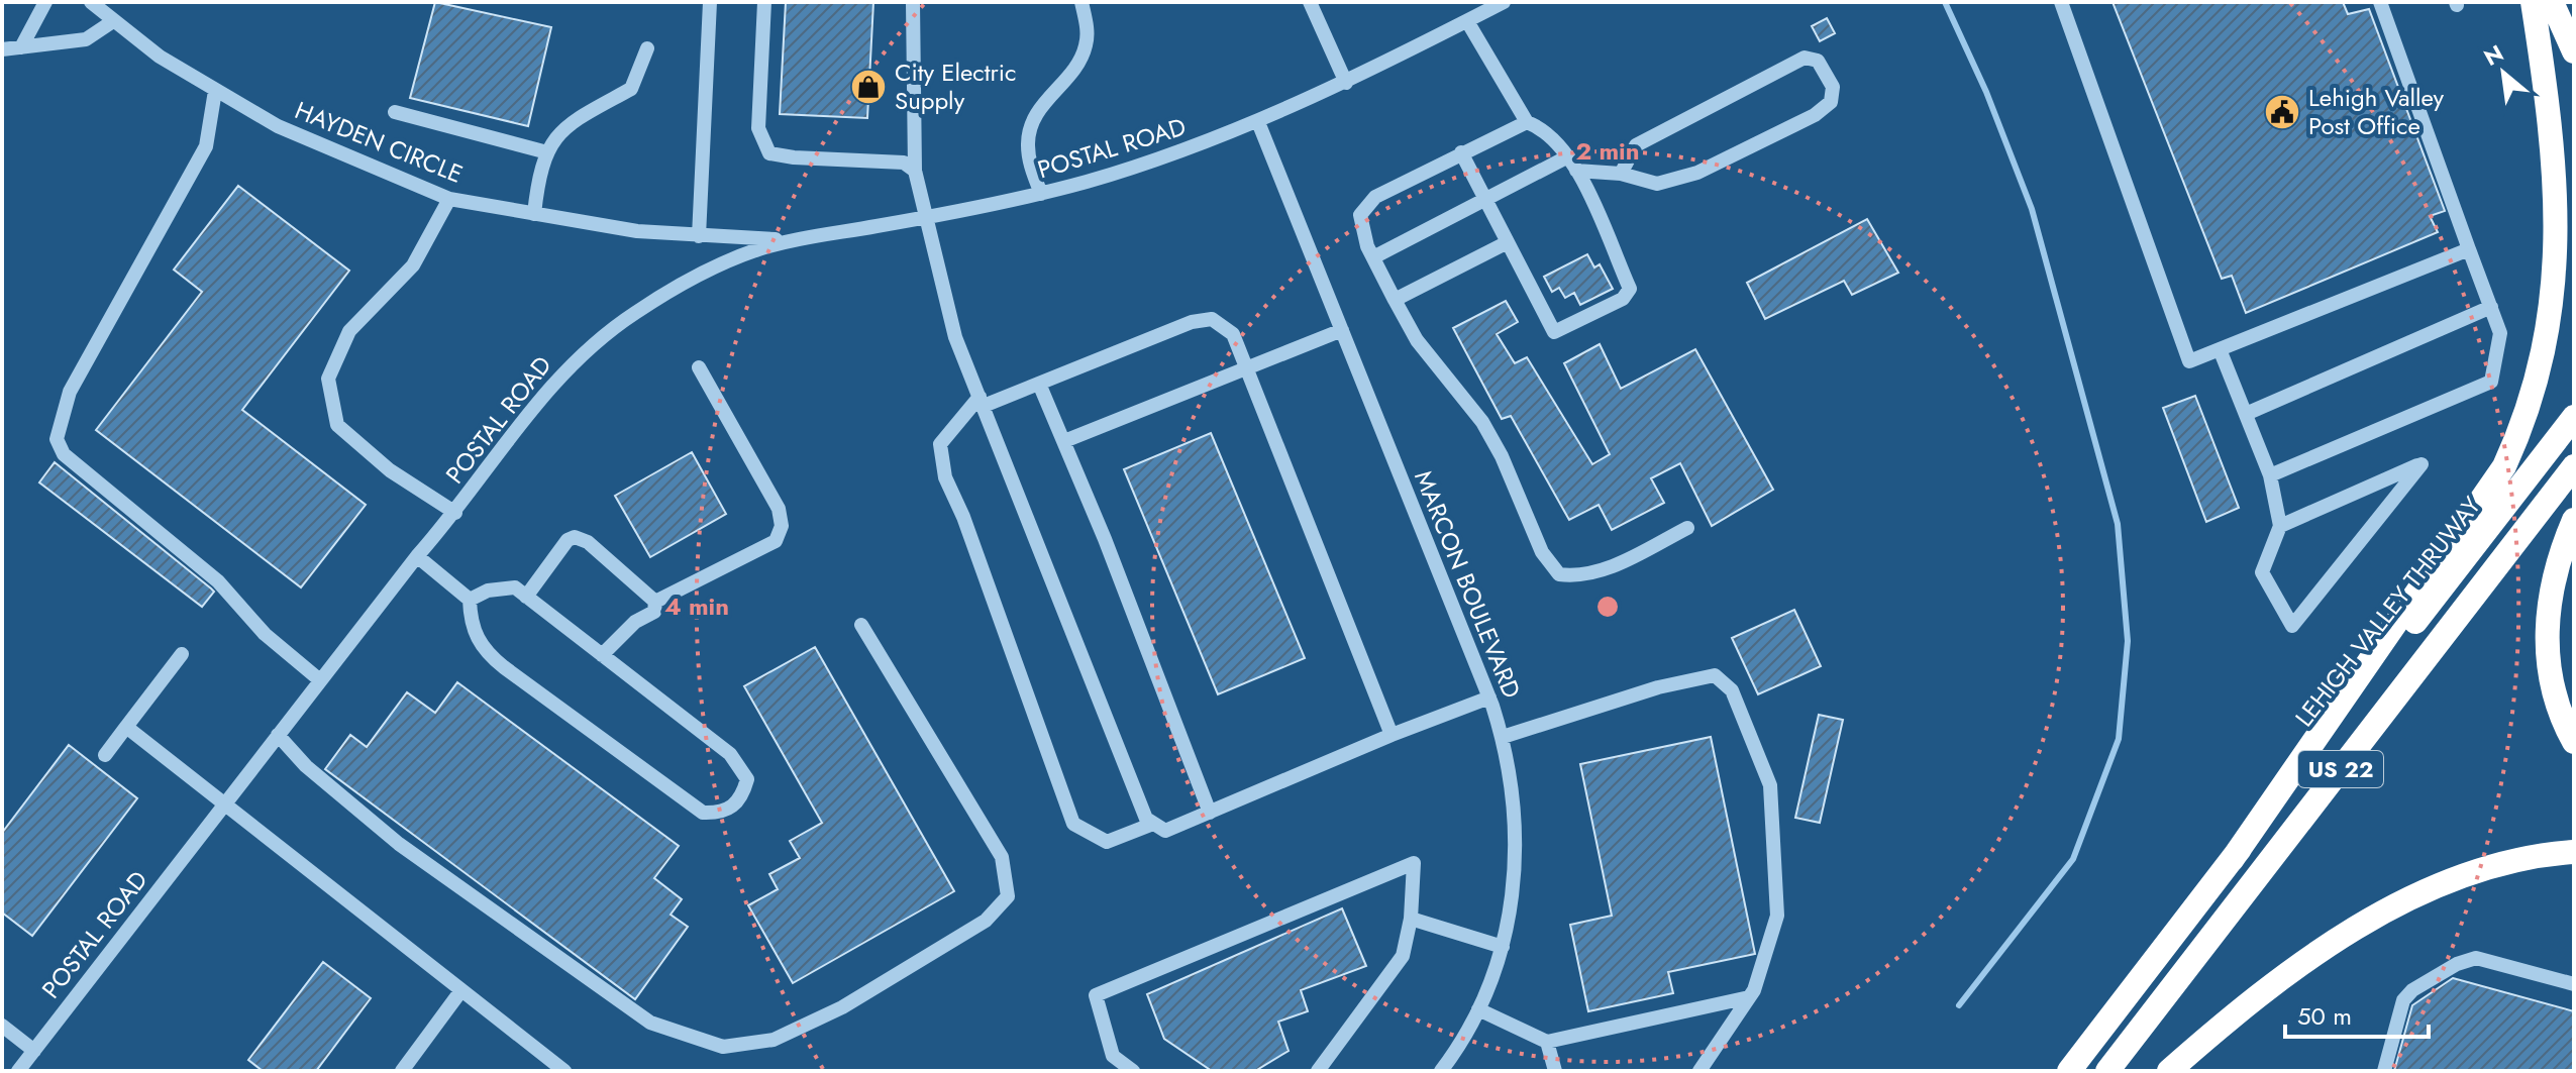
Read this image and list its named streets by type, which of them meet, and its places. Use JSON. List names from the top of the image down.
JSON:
{
  "streets": {
    "highway": ["LEHIGH VALLEY THRUWAY", "US 22"],
    "street": ["HAYDEN CIRCLE", "POSTAL ROAD", "MARCON BOULEVARD"]
  },
  "crossings": [
    ["HAYDEN CIRCLE", "POSTAL ROAD"],
    ["POSTAL ROAD", "MARCON BOULEVARD"]
  ],
  "places": {
    "shop": ["City Electric Supply"],
    "public building": ["Lehigh Valley Post Office"]
  },
  "scale_bar": "50 m",
  "north": "top left",
  "rings": ["2 min", "4 min"]
}
